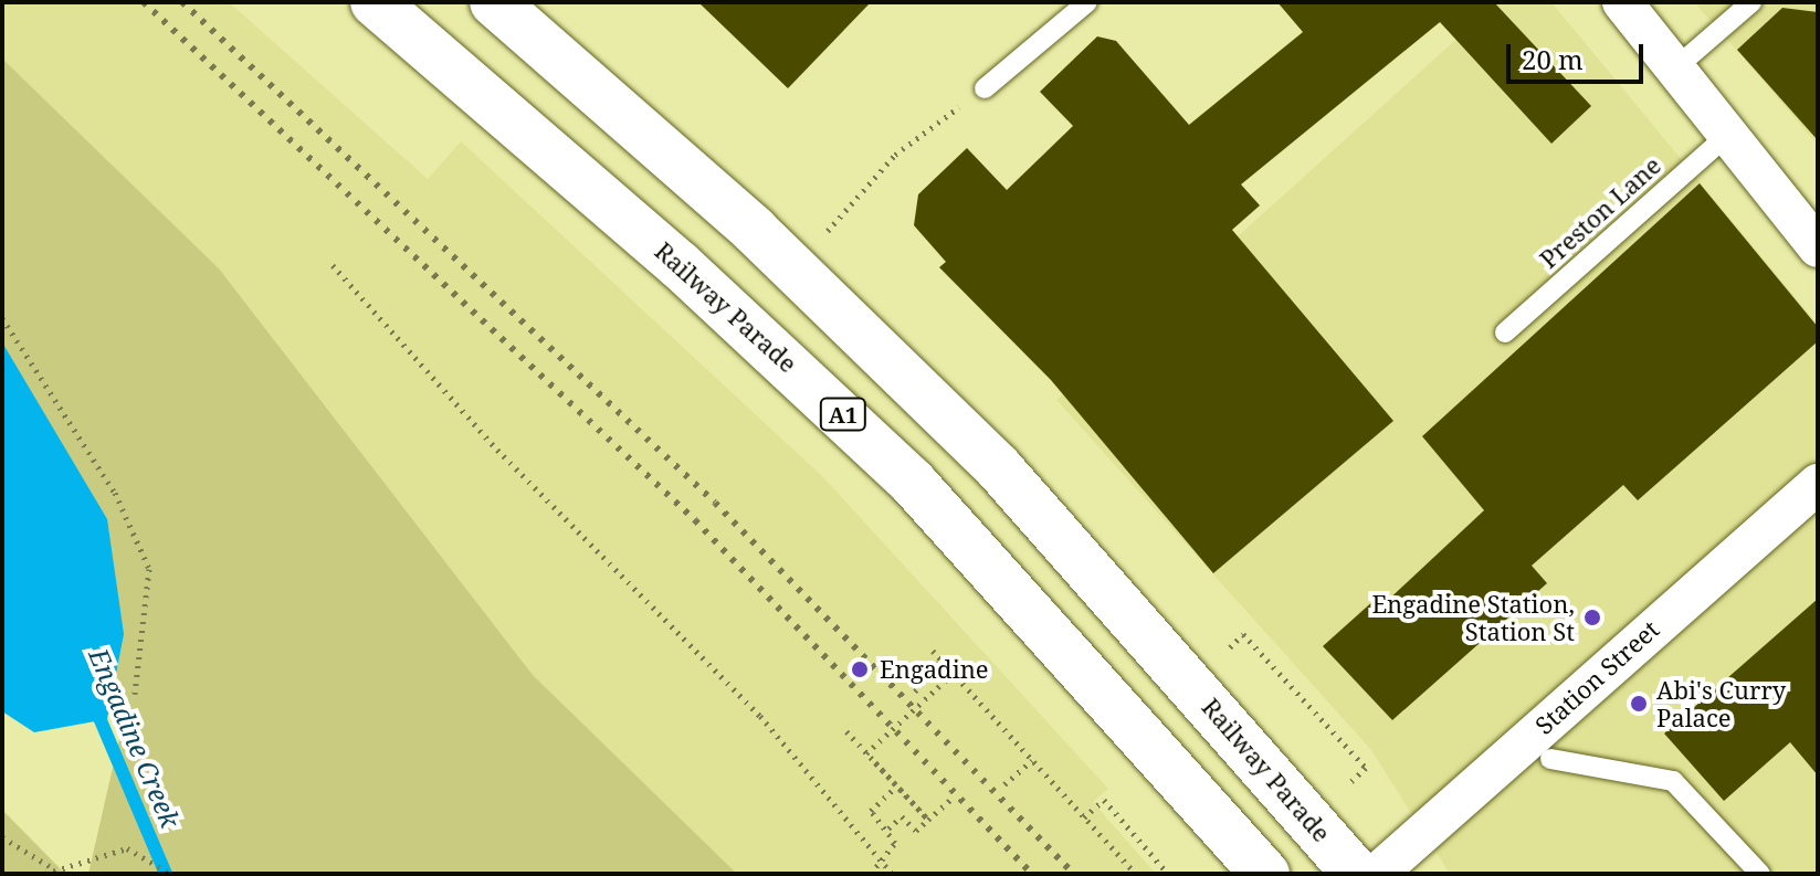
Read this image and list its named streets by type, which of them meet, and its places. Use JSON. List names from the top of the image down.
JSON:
{
  "streets": {
    "highway": ["Railway Parade", "A1"],
    "street": ["Station Street"],
    "lane": ["Preston Lane"]
  },
  "water": ["Engadine Creek"],
  "places": ["Engadine Station, Station St", "Engadine", "Abi's Curry Palace"],
  "scale_bar": "20 m"
}
